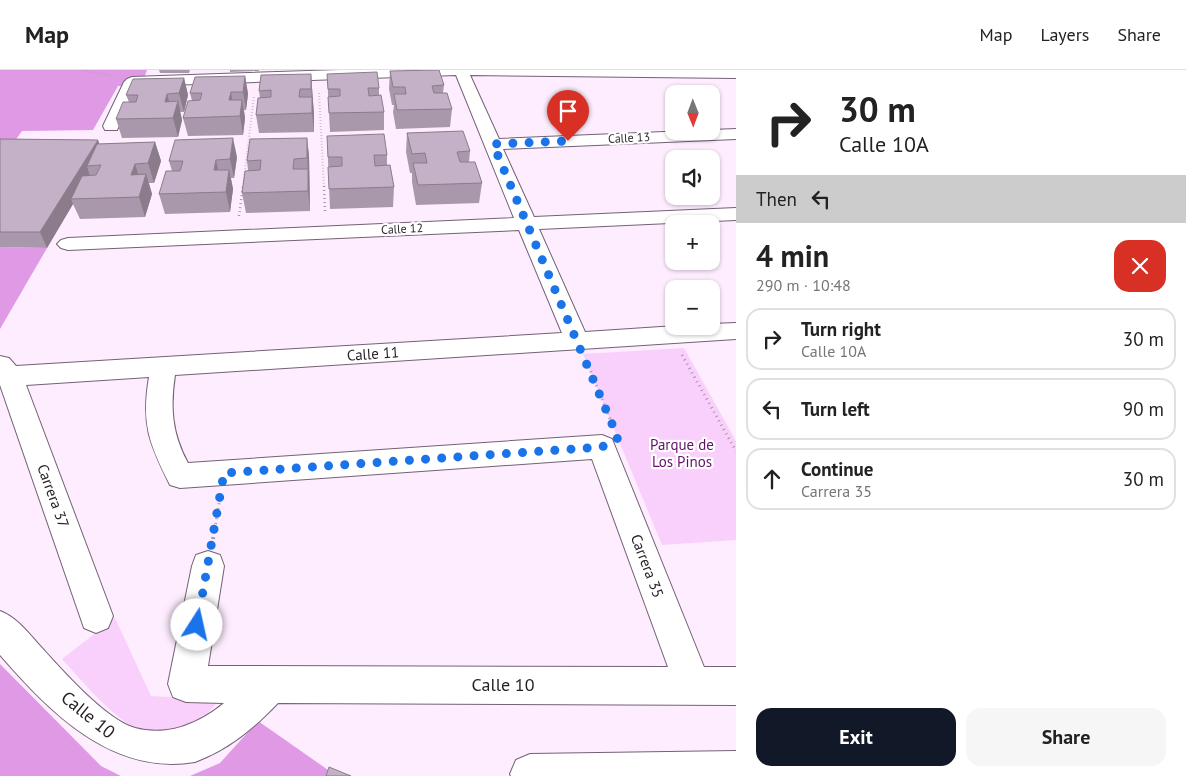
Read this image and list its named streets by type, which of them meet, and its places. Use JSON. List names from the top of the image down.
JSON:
{
  "streets": {
    "street": [
      "Calle 13",
      "Calle 12",
      "Calle 11",
      "Carrera 37",
      "Carrera 35",
      "Calle 10"
    ]
  },
  "crossings": [
    ["Calle 11", "Carrera 37"],
    ["Carrera 35", "Calle 10"]
  ],
  "parks": ["Parque de Los Pinos"],
  "north": "bottom",
  "page": {
    "header": "Map",
    "nav": ["Map", "Layers", "Share"],
    "turn": ["30 m", "Calle 10A"],
    "map_buttons": ["+", "−"],
    "then": "Then",
    "heading": ["4 min", "290 m · 10:48"],
    "list": [
      {
        "name": "Turn right",
        "note": "Calle 10A",
        "value": "30 m"
      },
      {
        "name": "Turn left",
        "value": "90 m"
      },
      {
        "name": "Continue",
        "note": "Carrera 35",
        "value": "30 m"
      }
    ],
    "buttons": ["Exit", "Share"]
  }
}
